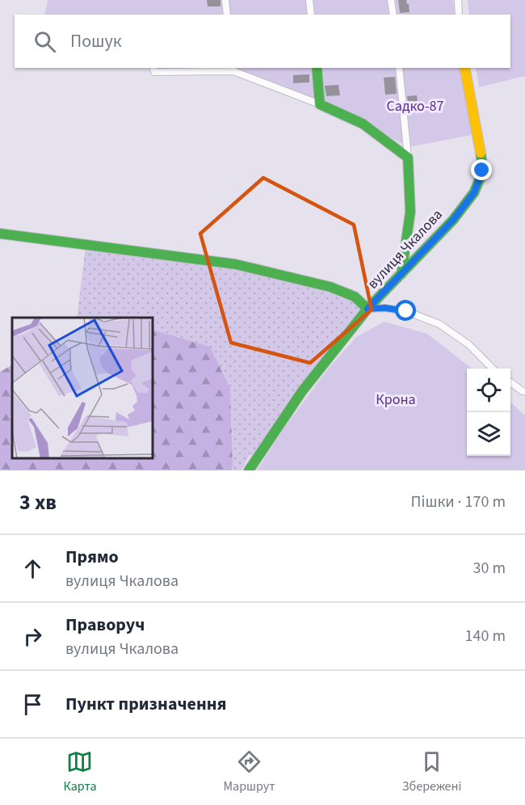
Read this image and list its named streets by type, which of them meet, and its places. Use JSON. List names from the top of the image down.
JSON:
{
  "streets": {
    "street": ["вулиця Чкалова"]
  },
  "parks": ["Садко-87", "Крона"],
  "page": {
    "search": "Пошук",
    "heading": ["3 хв", "Пішки · 170 m"],
    "list": [
      ["Прямо", "вулиця Чкалова", "30 m"],
      ["Праворуч", "вулиця Чкалова", "140 m"],
      "Пункт призначення"
    ],
    "nav": ["Карта", "Маршрут", "Збережені"]
  }
}
